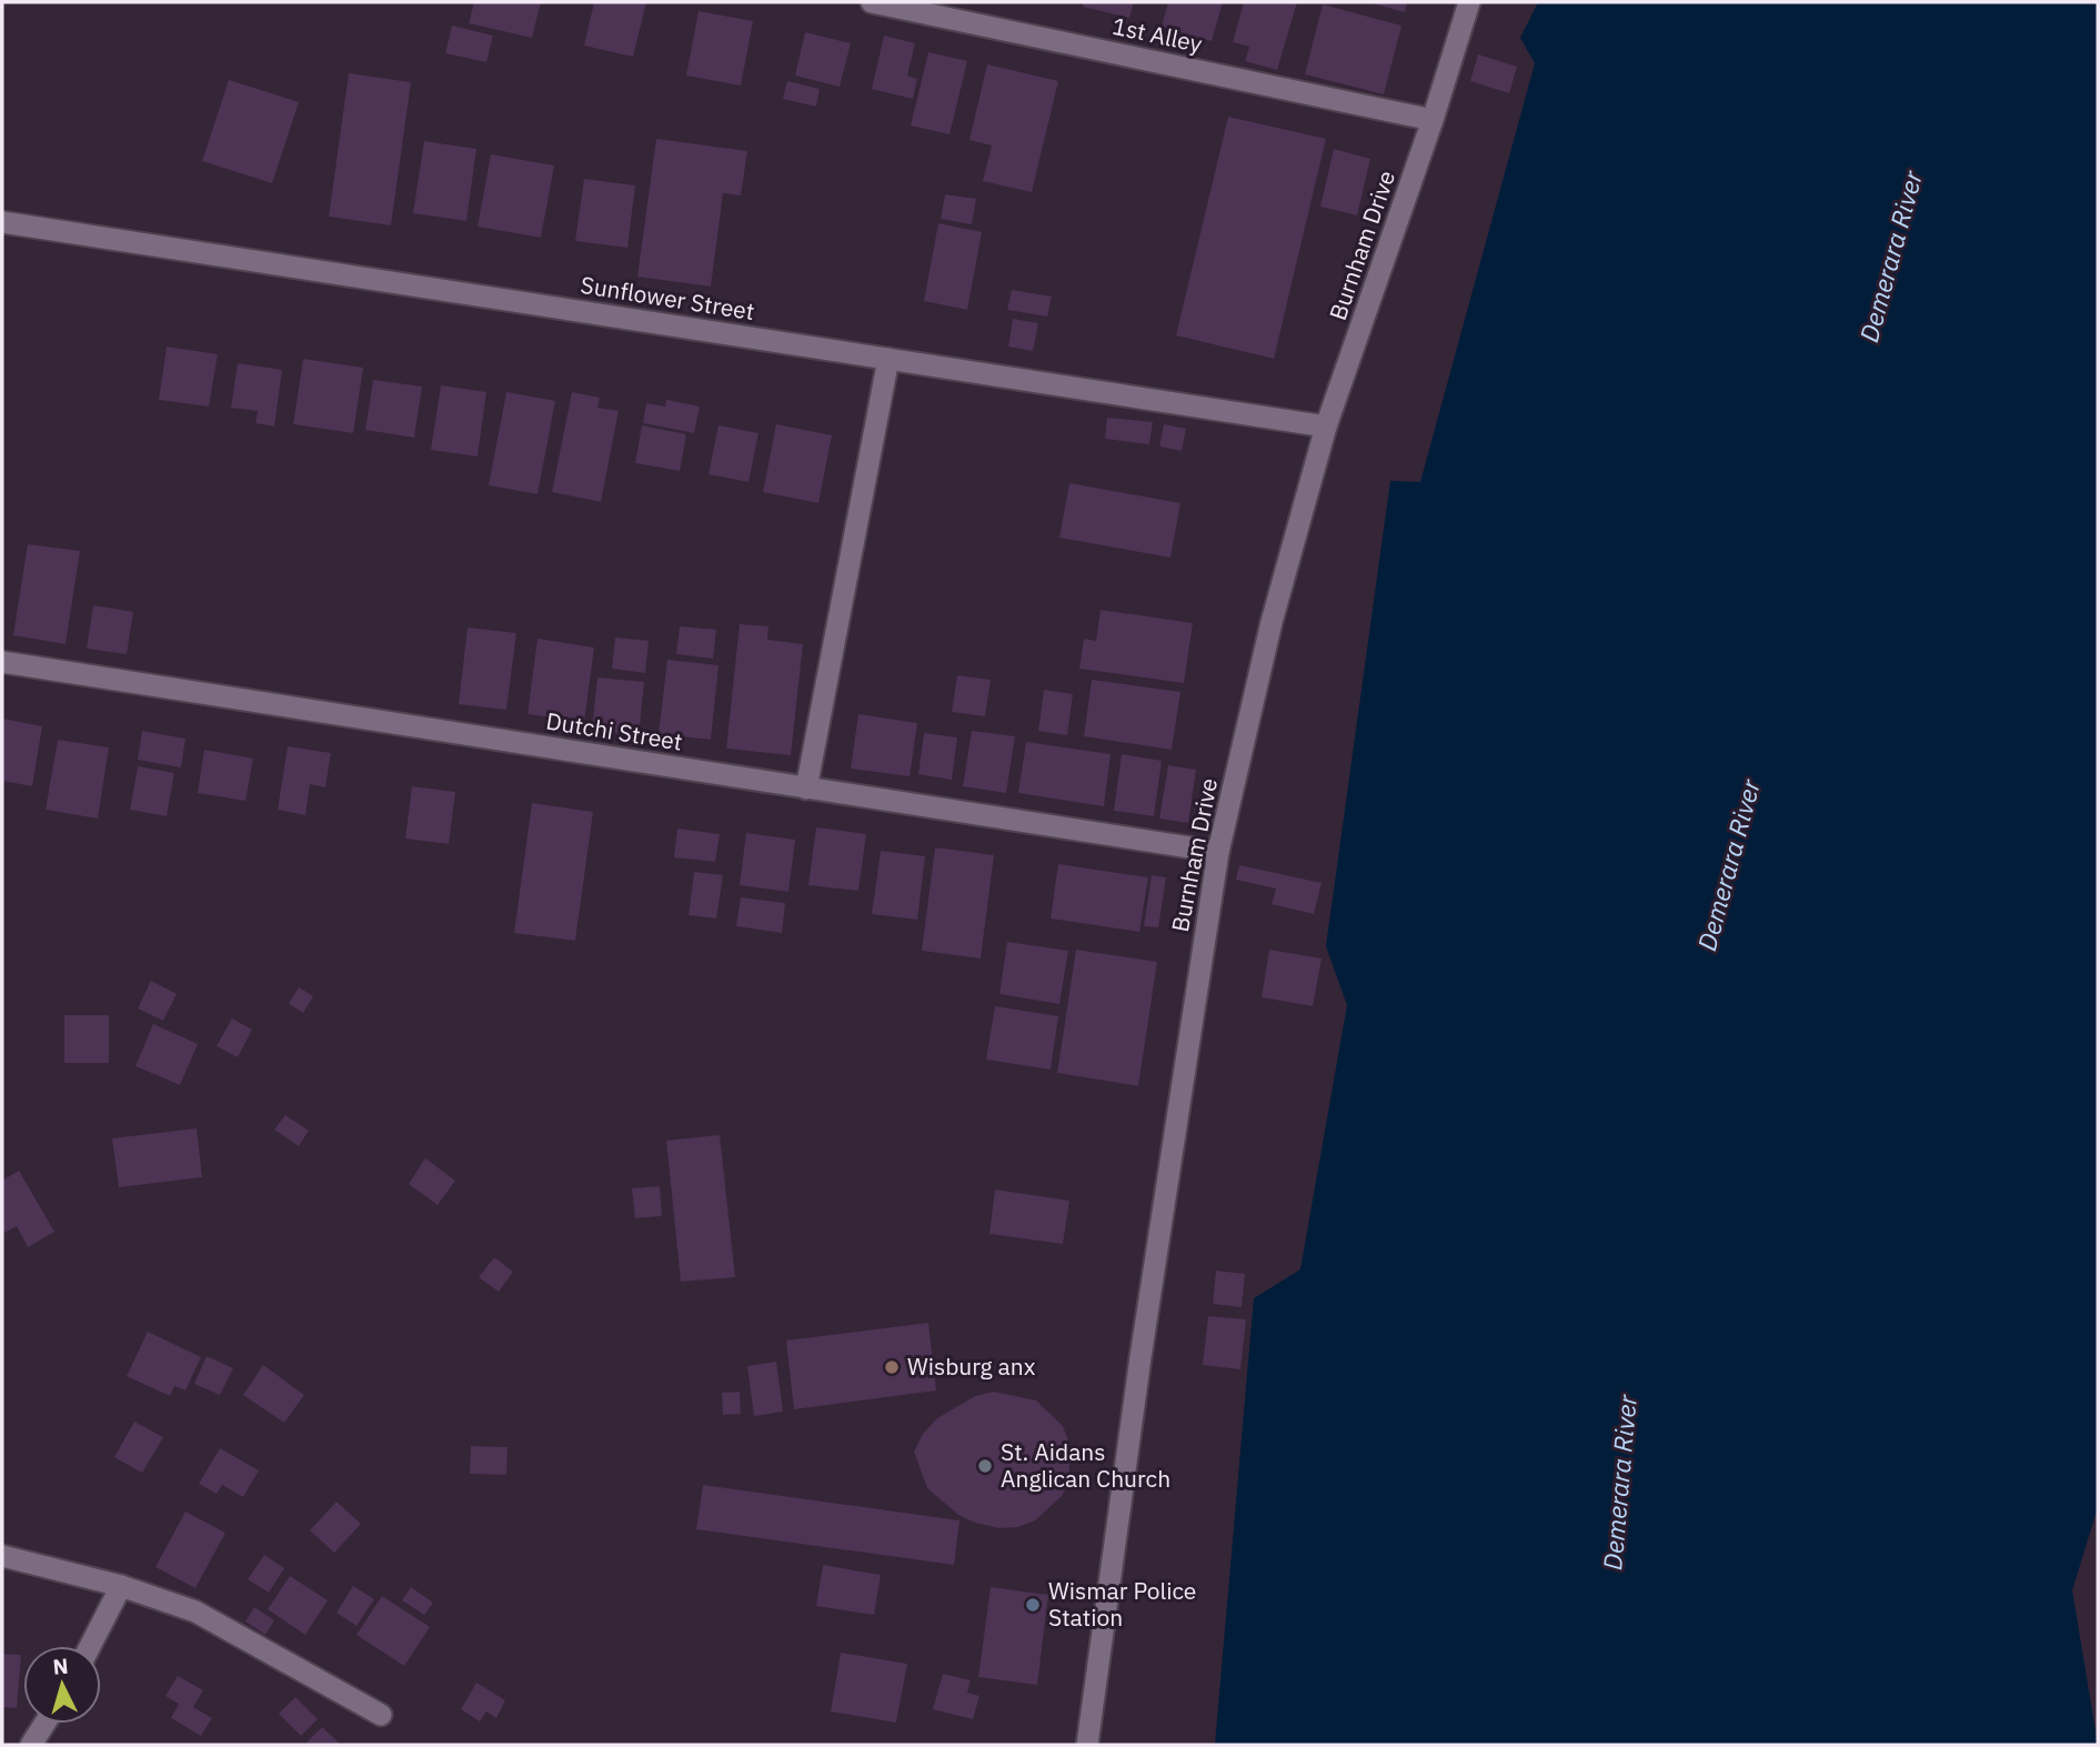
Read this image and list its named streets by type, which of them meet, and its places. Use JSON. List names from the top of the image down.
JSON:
{
  "streets": {
    "street": [
      "1st Alley",
      "Burnham Drive",
      "Sunflower Street",
      "Dutchi Street"
    ]
  },
  "crossings": [
    ["1st Alley", "Burnham Drive"],
    ["Burnham Drive", "Sunflower Street"],
    ["Burnham Drive", "Dutchi Street"]
  ],
  "water": ["Demerara River"],
  "places": ["Wisburg anx", "St. Aidans Anglican Church", "Wismar Police Station"],
  "north": "top"
}
